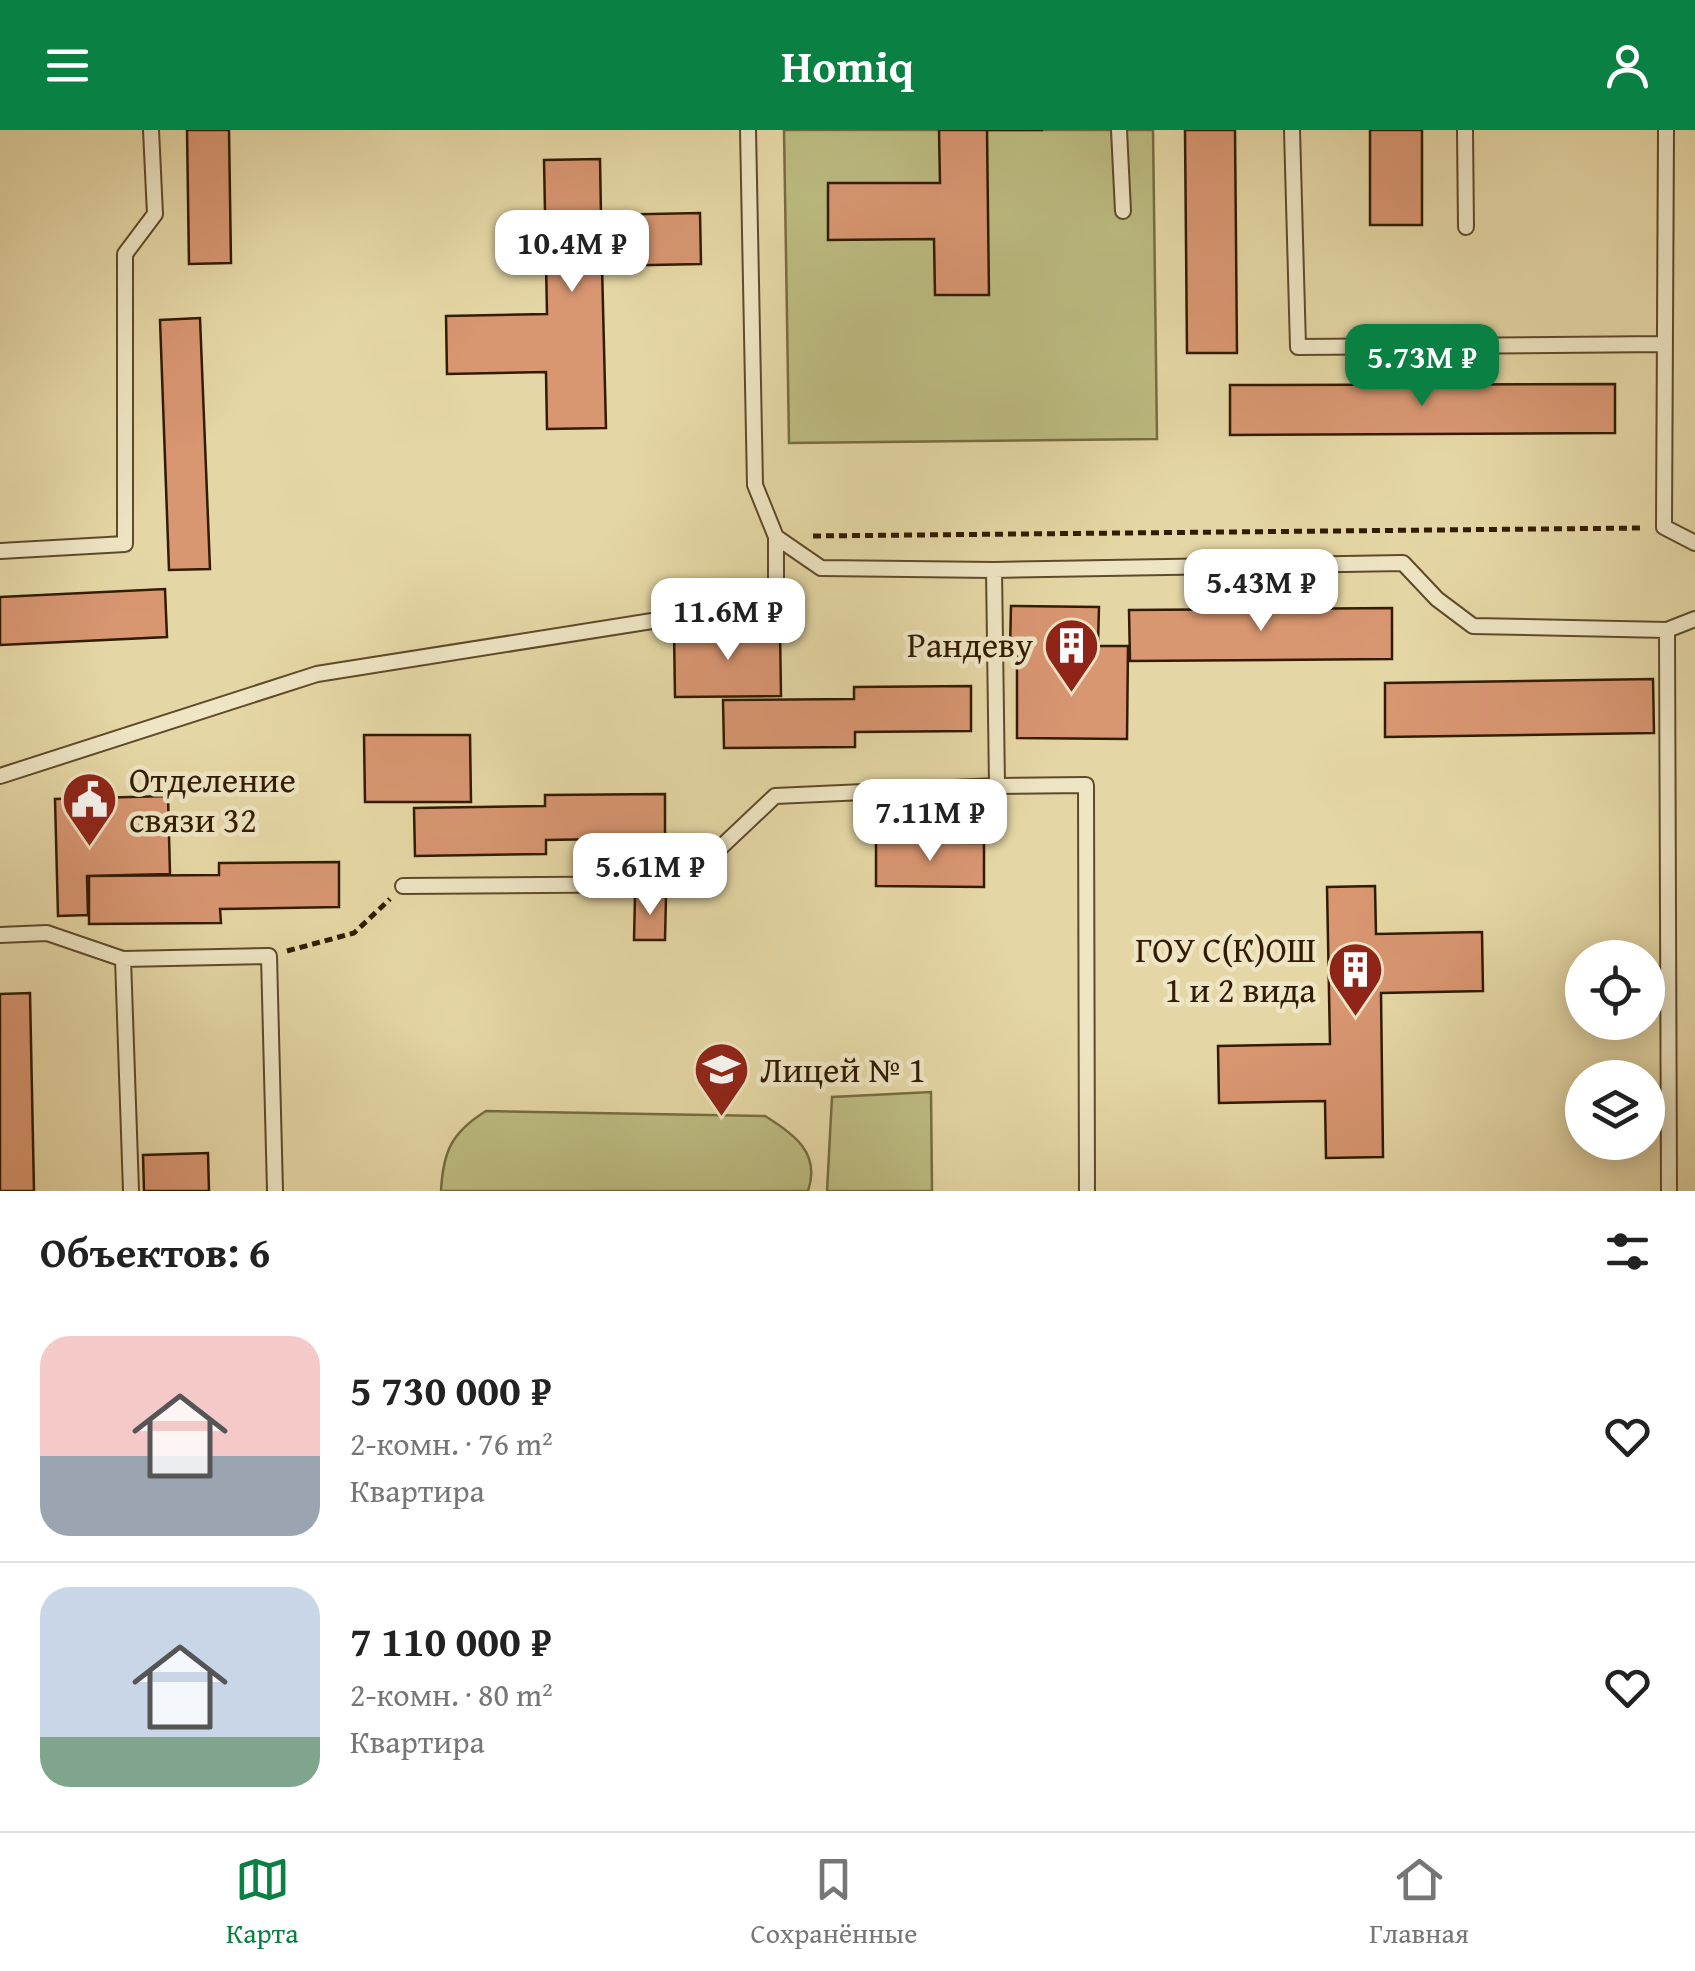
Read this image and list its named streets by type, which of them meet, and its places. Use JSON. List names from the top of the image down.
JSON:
{
  "places": {
    "building": ["Рандеву", "ГОУ С(К)ОШ 1 и 2 вида"],
    "public building": ["Отделение связи 32"],
    "school or university": ["Лицей № 1"]
  },
  "page": {
    "header": "Homiq",
    "price": [
      "10.4M ₽",
      "5.73M ₽",
      "5.43M ₽",
      "11.6M ₽",
      "7.11M ₽",
      "5.61M ₽"
    ],
    "heading": "Объектов: 6",
    "list": [
      {
        "name": "5 730 000 ₽",
        "note": "2-комн. · 76 m² · Квартира"
      },
      {
        "name": "7 110 000 ₽",
        "note": "2-комн. · 80 m² · Квартира"
      }
    ],
    "tabs": ["Карта", "Сохранённые", "Главная"]
  }
}
